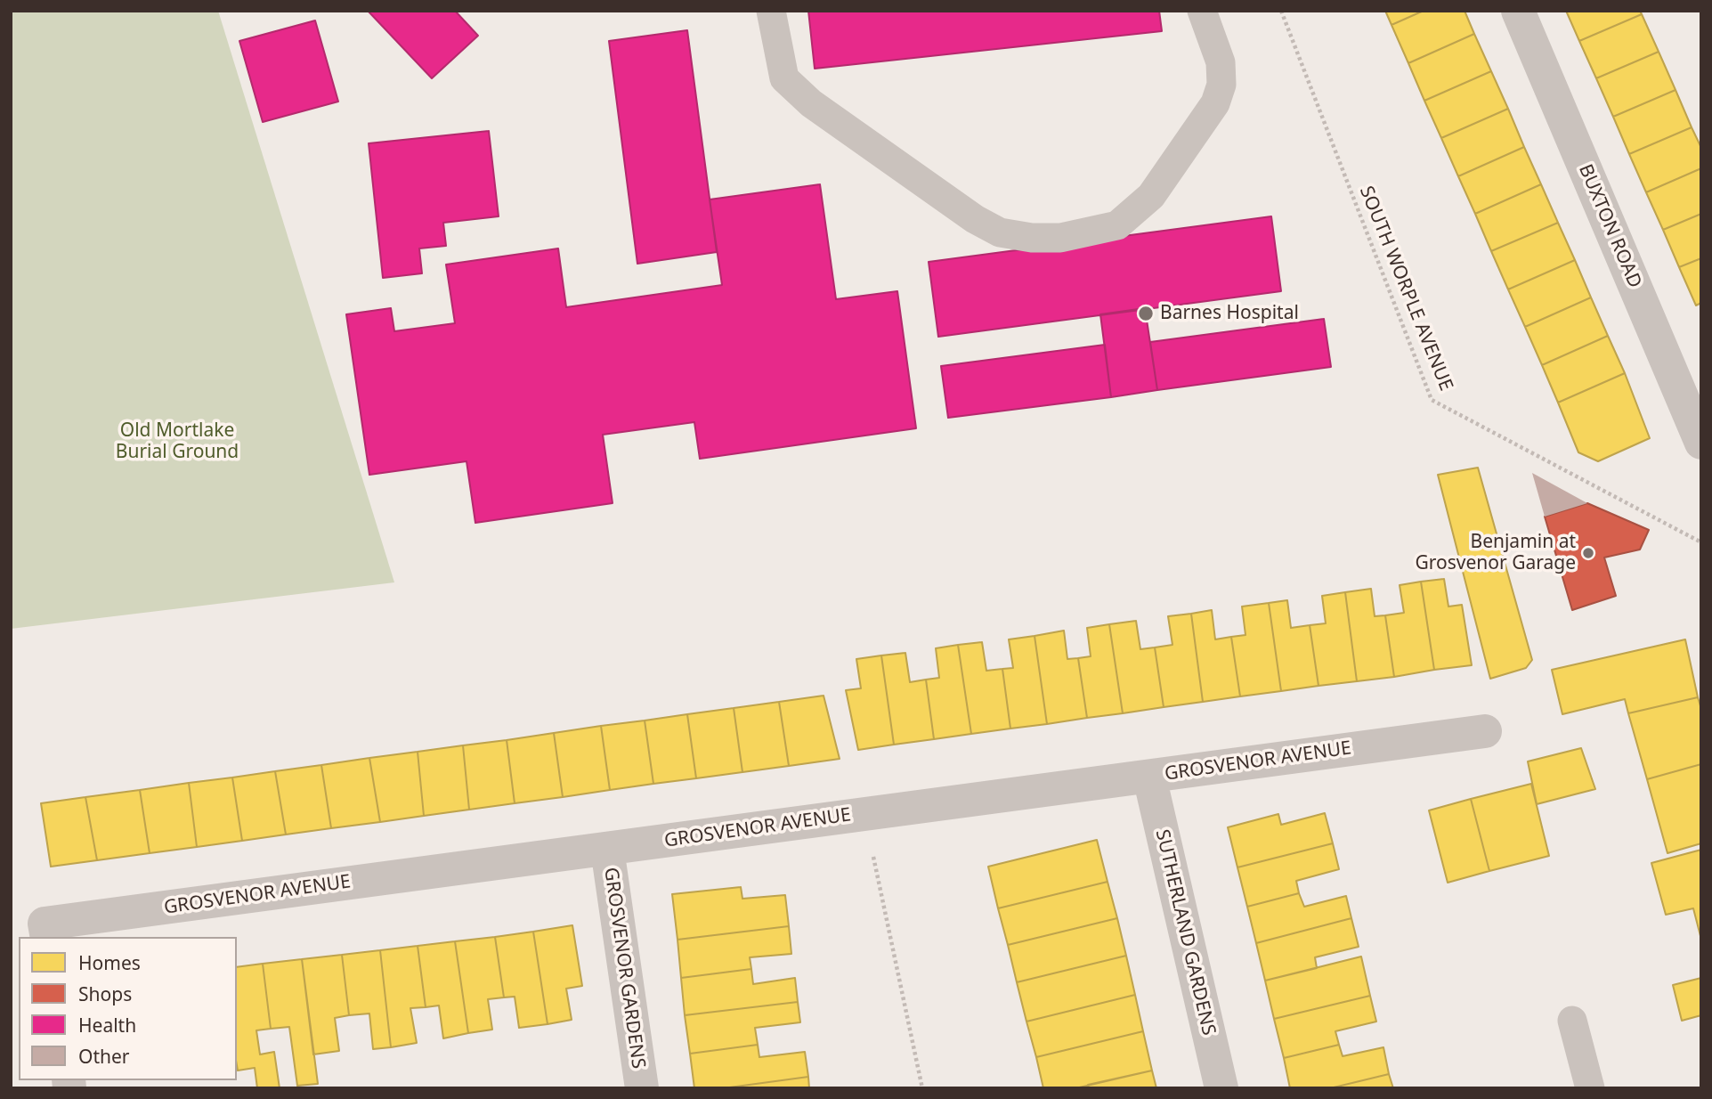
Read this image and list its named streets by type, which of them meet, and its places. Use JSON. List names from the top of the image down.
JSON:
{
  "streets": {
    "street": [
      "BUXTON ROAD",
      "GROSVENOR AVENUE",
      "SUTHERLAND GARDENS",
      "GROSVENOR GARDENS"
    ],
    "path": ["SOUTH WORPLE AVENUE"]
  },
  "crossings": [
    ["GROSVENOR AVENUE", "SUTHERLAND GARDENS"],
    ["GROSVENOR AVENUE", "GROSVENOR GARDENS"]
  ],
  "parks": ["Old Mortlake Burial Ground"],
  "places": ["Barnes Hospital", "Benjamin at Grosvenor Garage"],
  "legend": [
    "Homes",
    "Shops",
    "Health",
    "Other"
  ]
}
